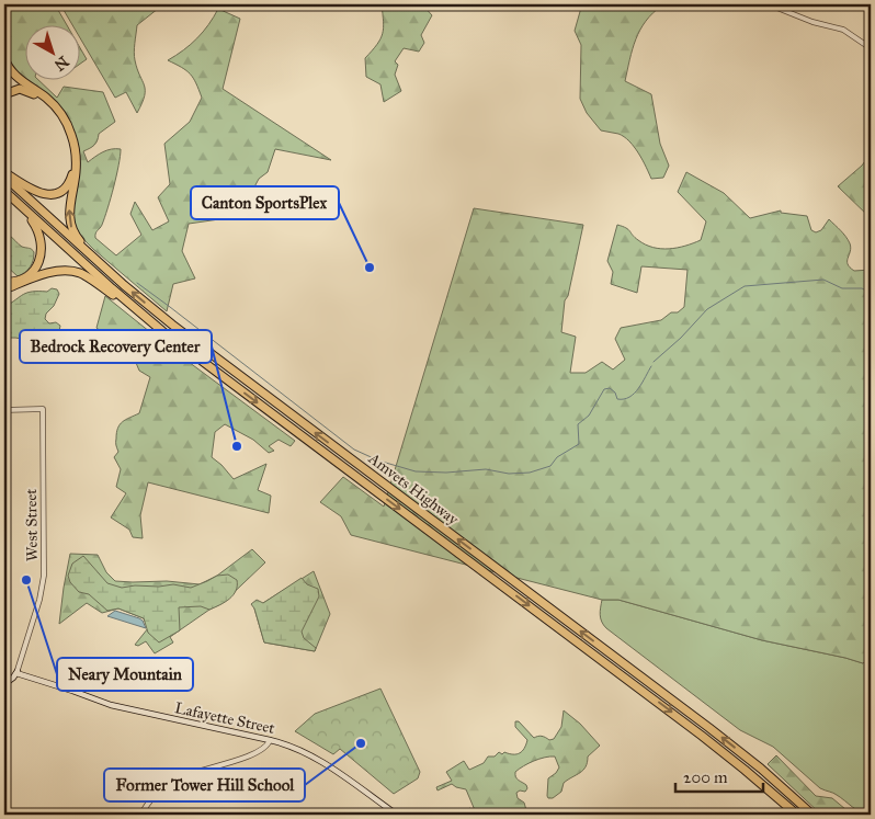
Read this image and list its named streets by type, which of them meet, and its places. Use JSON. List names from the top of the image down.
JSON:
{
  "streets": {
    "highway": ["Amvets Highway"],
    "main road": ["Lafayette Street"],
    "street": ["West Street"]
  },
  "crossings": [
    ["West Street", "Lafayette Street"]
  ],
  "places": [
    "Canton SportsPlex",
    "Bedrock Recovery Center",
    "Neary Mountain",
    "Former Tower Hill School"
  ],
  "scale_bar": "200 m",
  "north": "bottom right"
}
